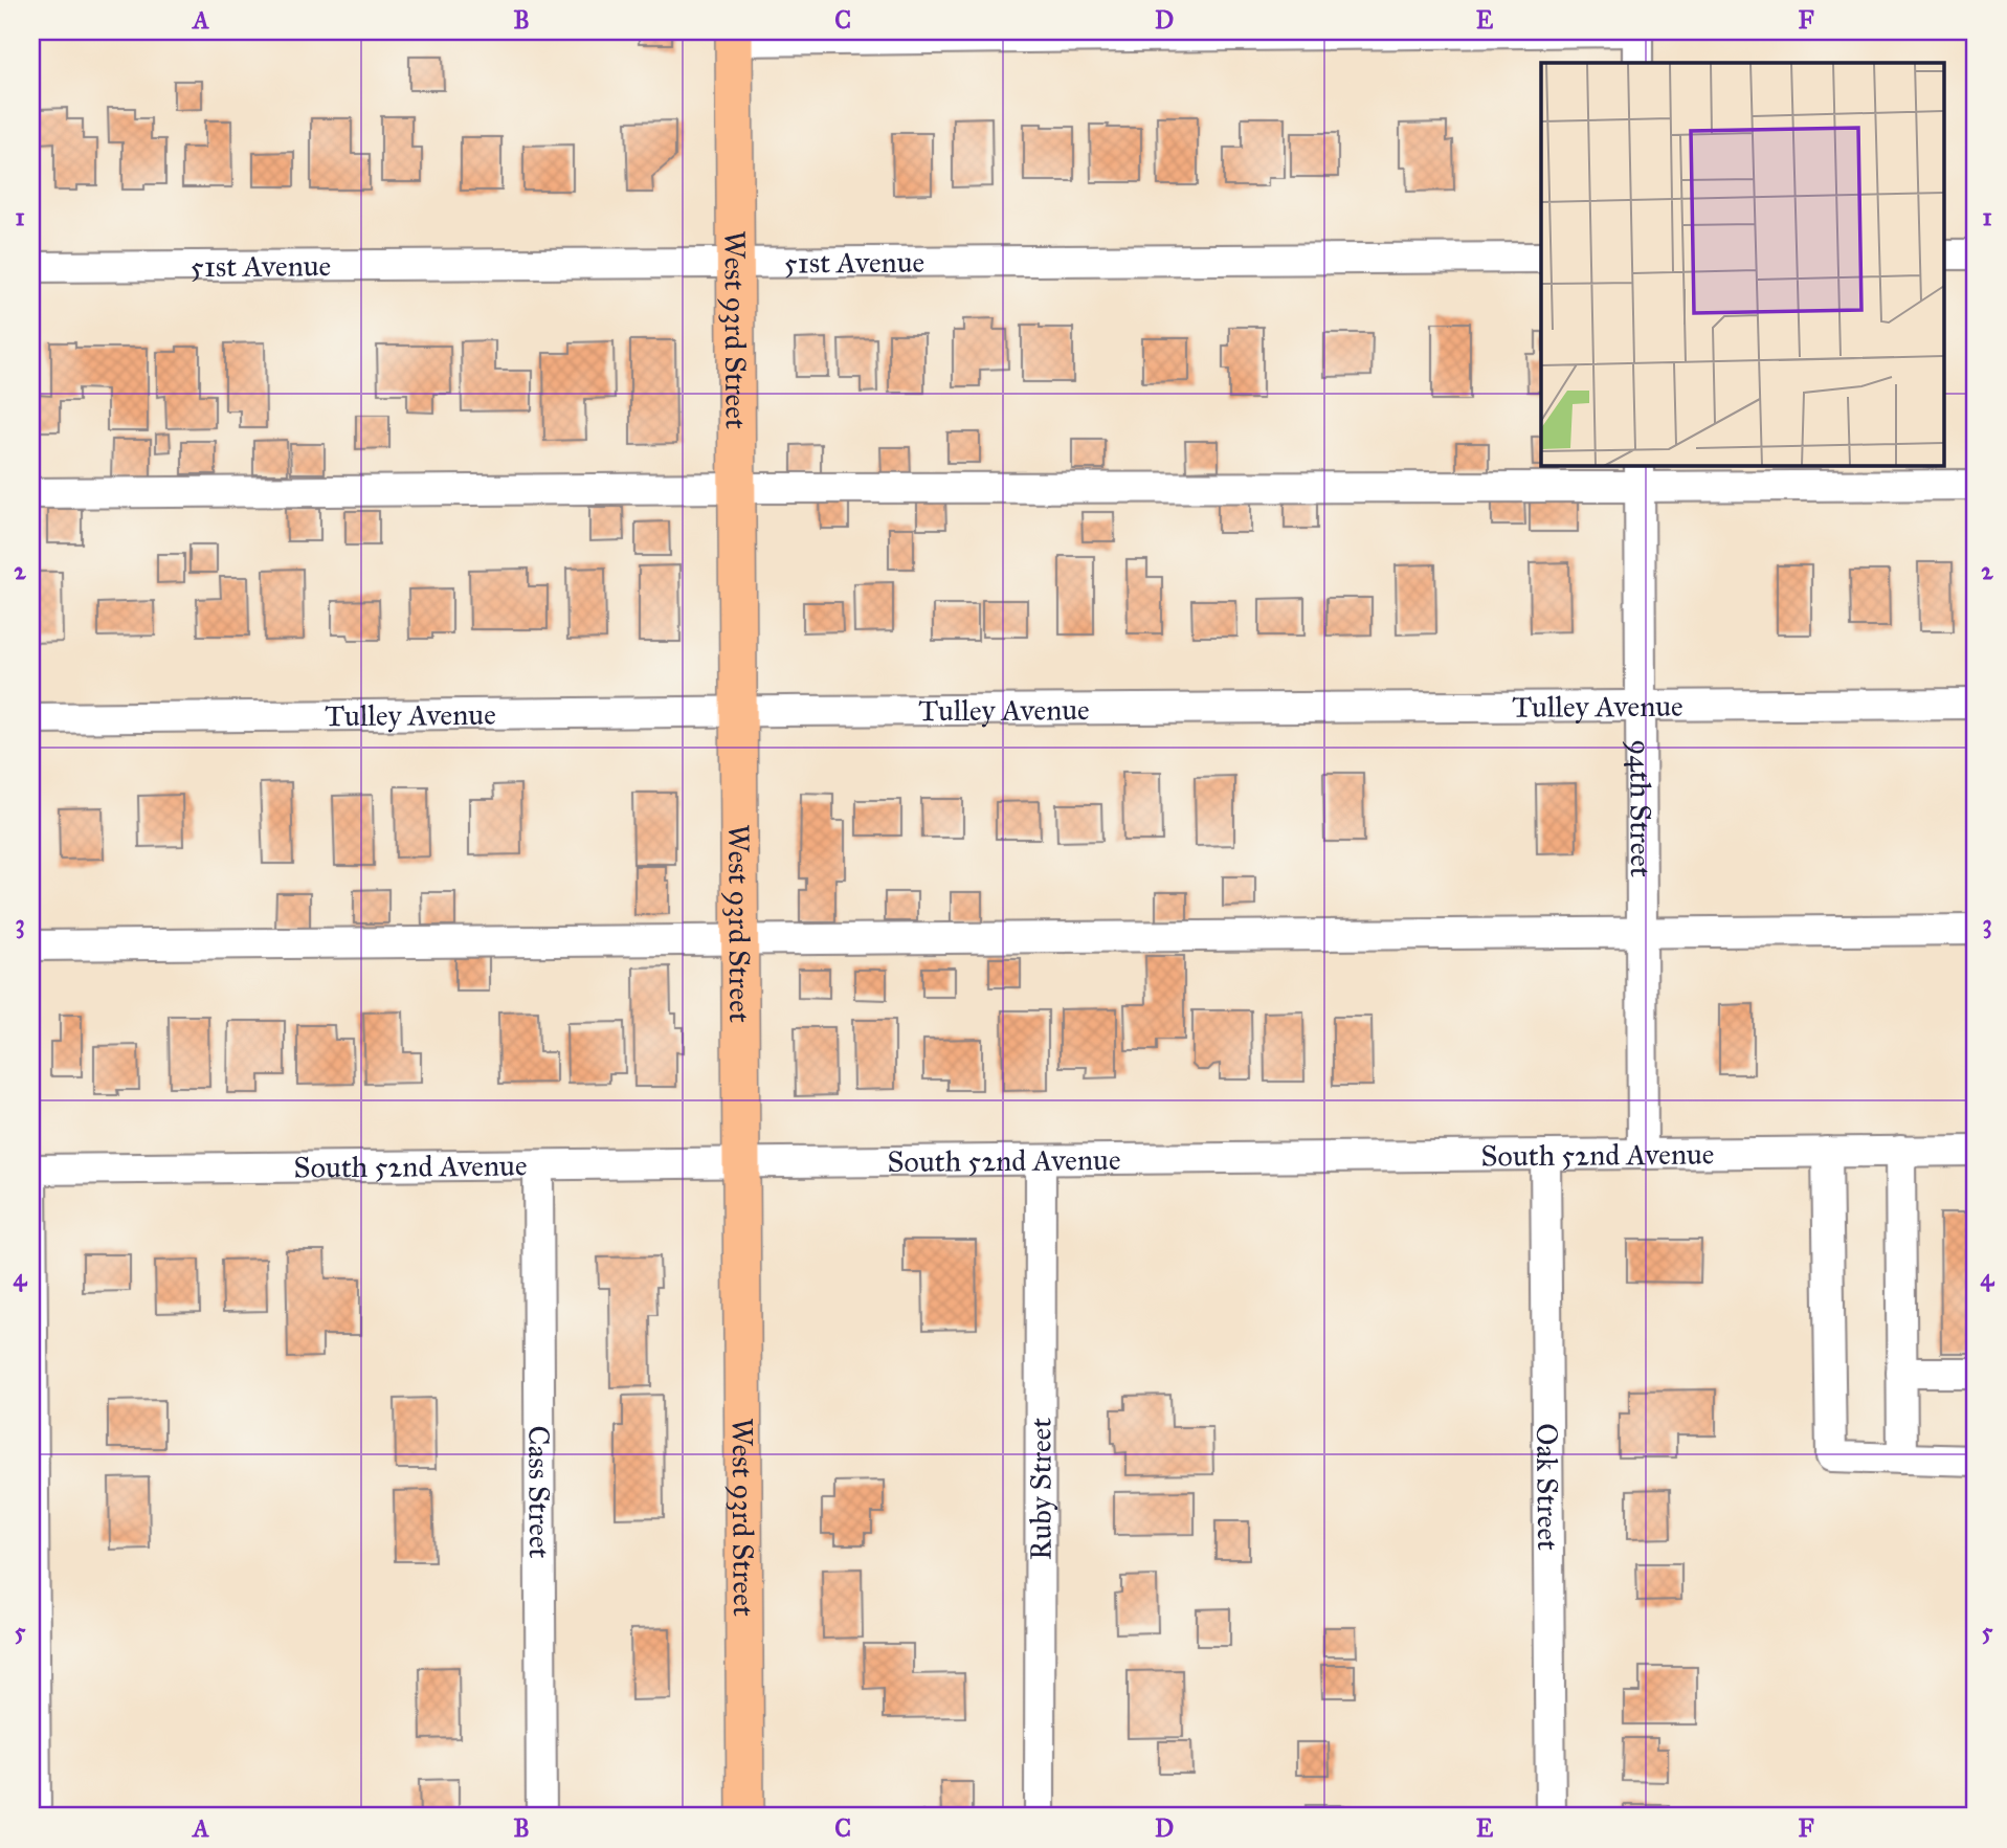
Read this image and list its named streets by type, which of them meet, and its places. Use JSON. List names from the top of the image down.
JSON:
{
  "streets": {
    "main road": ["West 93rd Street"],
    "street": [
      "51st Avenue",
      "Tulley Avenue",
      "94th Street",
      "South 52nd Avenue",
      "Oak Street",
      "Ruby Street",
      "Cass Street"
    ]
  },
  "crossings": [
    ["51st Avenue", "West 93rd Street"],
    ["West 93rd Street", "Tulley Avenue"],
    ["West 93rd Street", "South 52nd Avenue"],
    ["Tulley Avenue", "94th Street"],
    ["94th Street", "South 52nd Avenue"],
    ["South 52nd Avenue", "Oak Street"],
    ["South 52nd Avenue", "Ruby Street"],
    ["South 52nd Avenue", "Cass Street"]
  ],
  "grid": {
    "columns": [
      "A",
      "B",
      "C",
      "D",
      "E",
      "F"
    ],
    "rows": [
      "1",
      "2",
      "3",
      "4",
      "5"
    ]
  }
}
